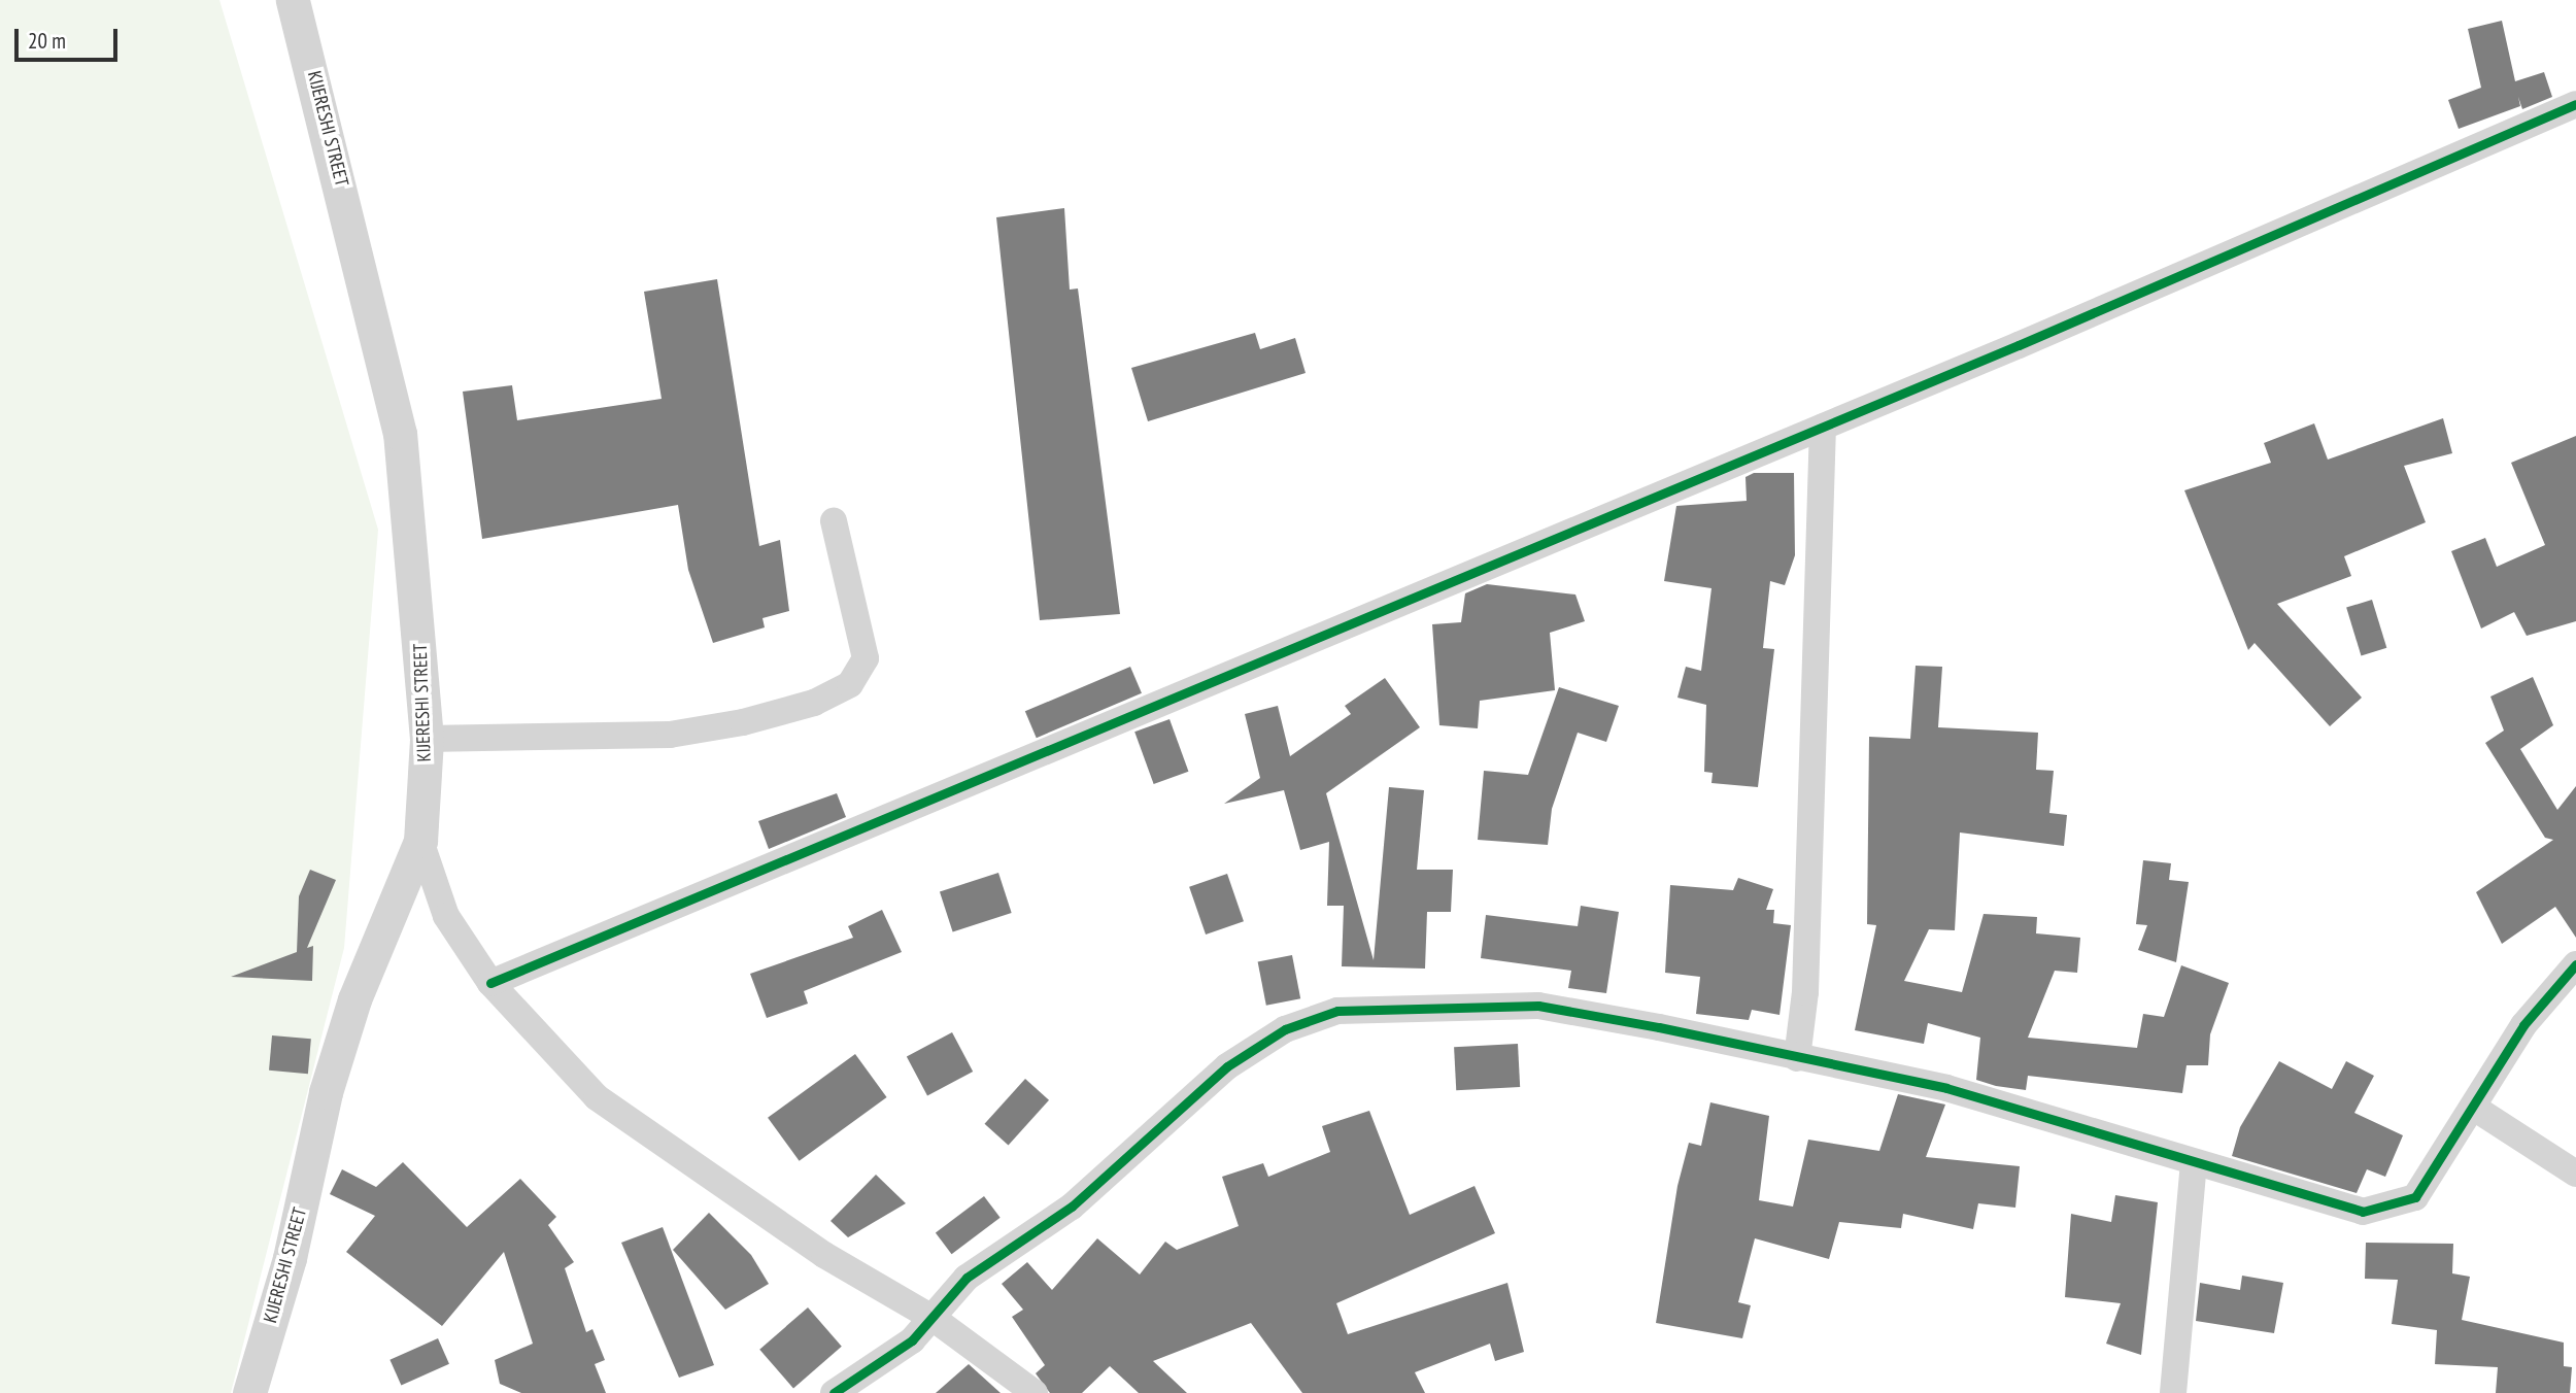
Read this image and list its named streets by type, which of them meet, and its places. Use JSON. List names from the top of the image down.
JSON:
{
  "streets": {
    "street": ["KIJERESHI STREET"]
  },
  "scale_bar": "20 m"
}
